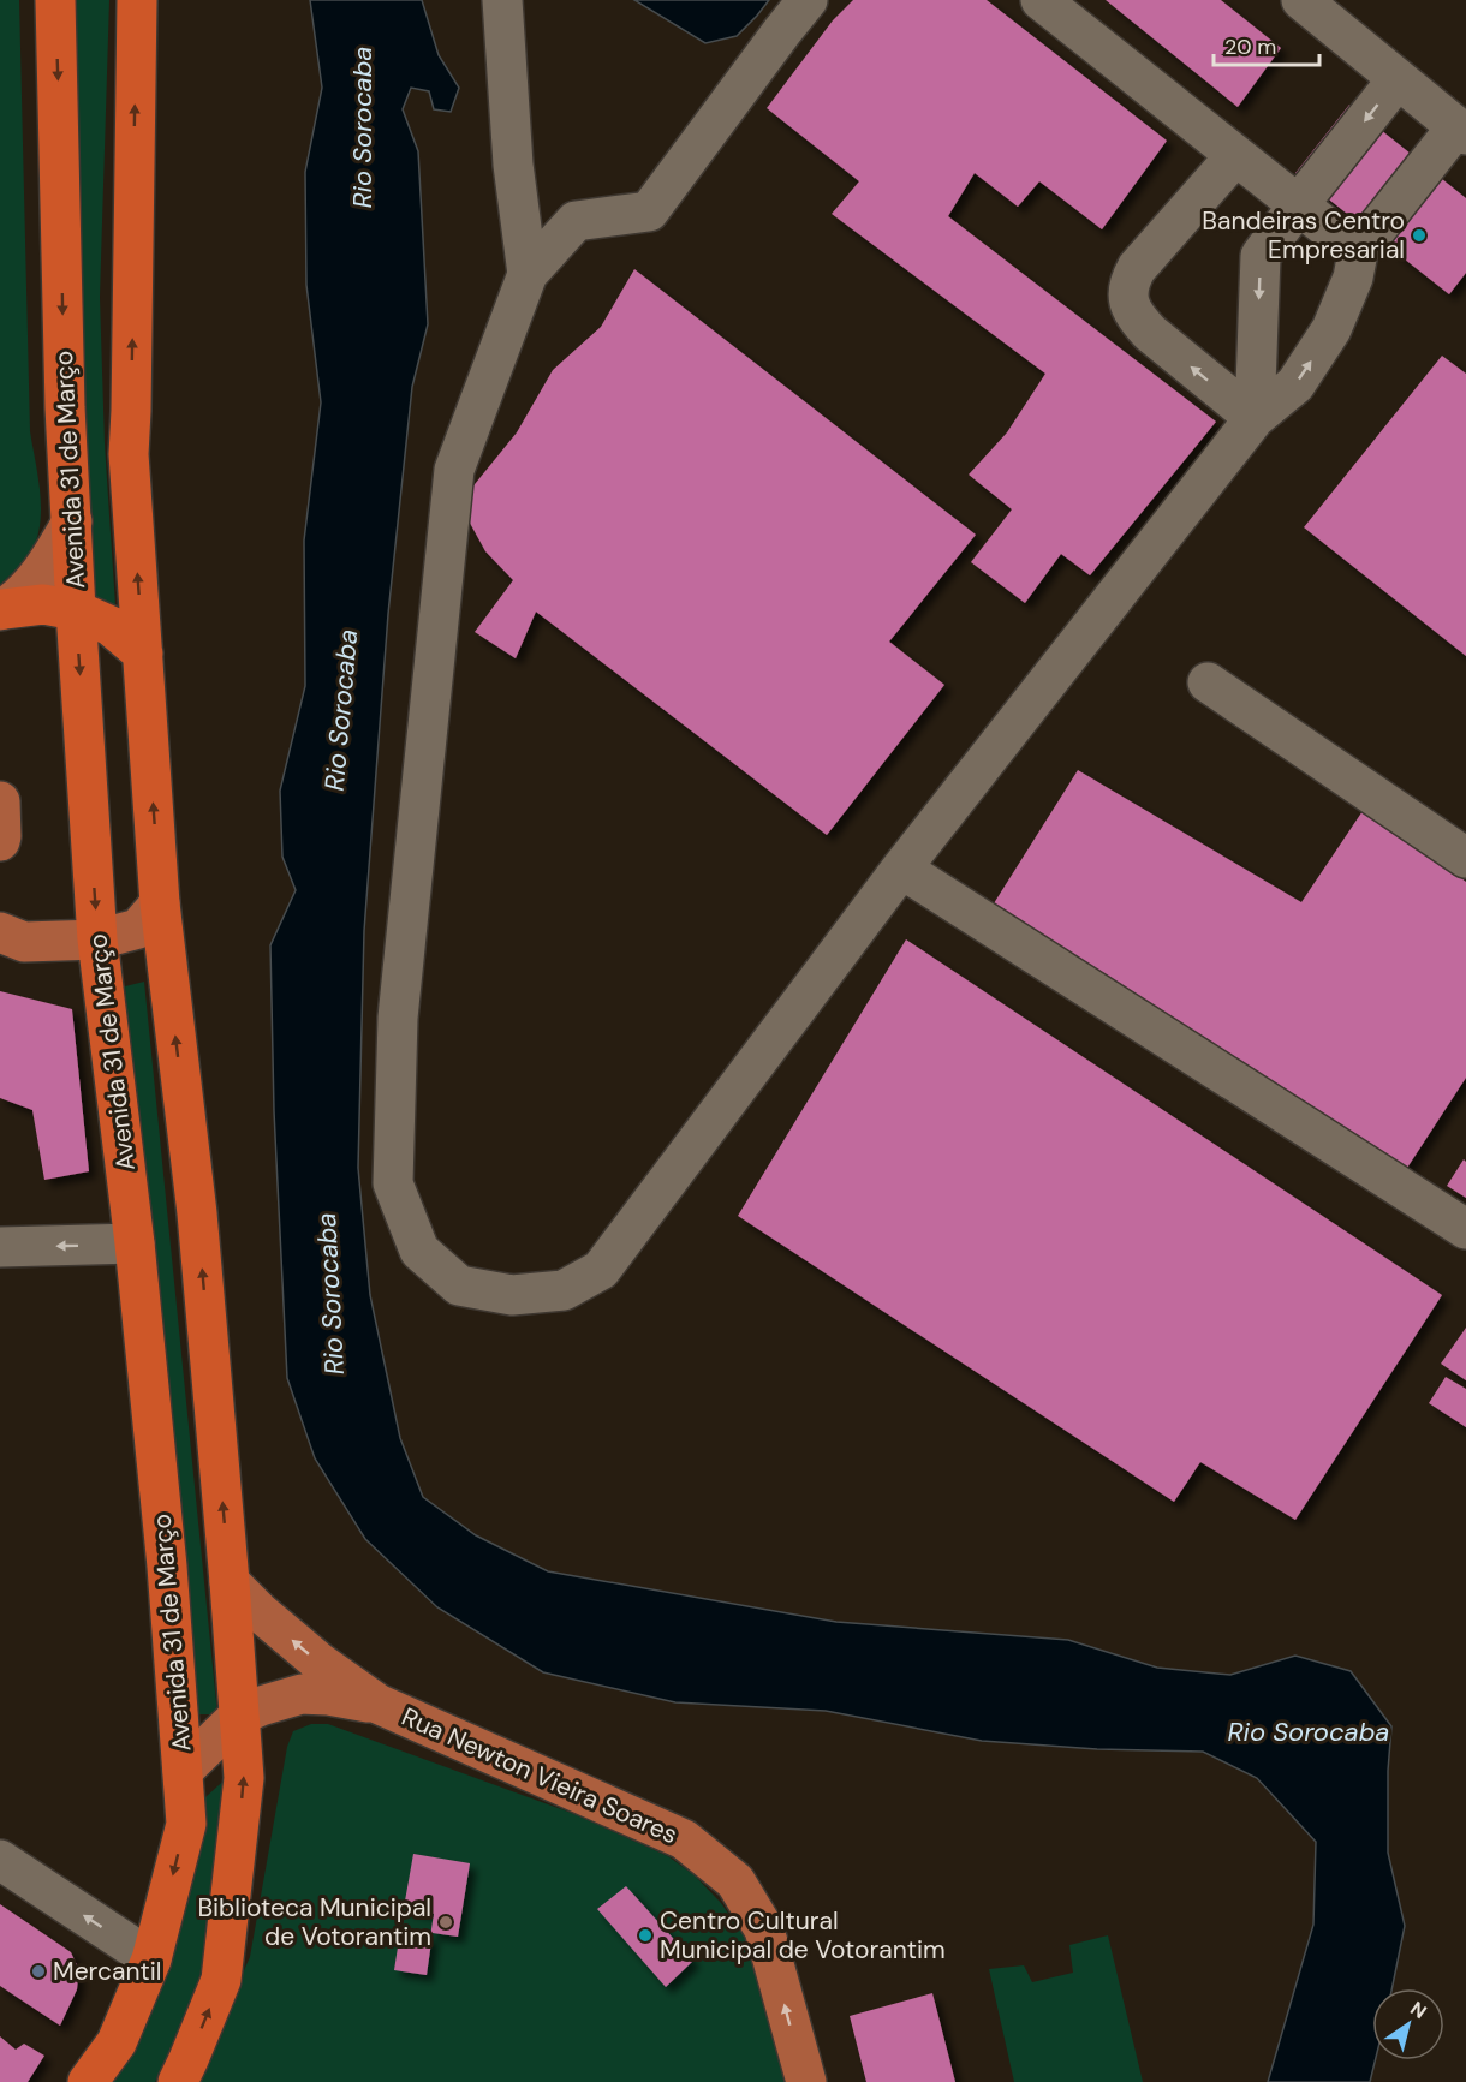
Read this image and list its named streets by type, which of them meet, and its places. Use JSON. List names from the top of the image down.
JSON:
{
  "streets": {
    "highway": ["Avenida 31 de Março"],
    "main road": ["Rua Newton Vieira Soares"]
  },
  "one_way": ["Rua Newton Vieira Soares"],
  "water": ["Rio Sorocaba"],
  "places": [
    "Bandeiras Centro Empresarial",
    "Biblioteca Municipal de Votorantim",
    "Centro Cultural Municipal de Votorantim",
    "Mercantil"
  ],
  "scale_bar": "20 m",
  "north": "top right"
}
